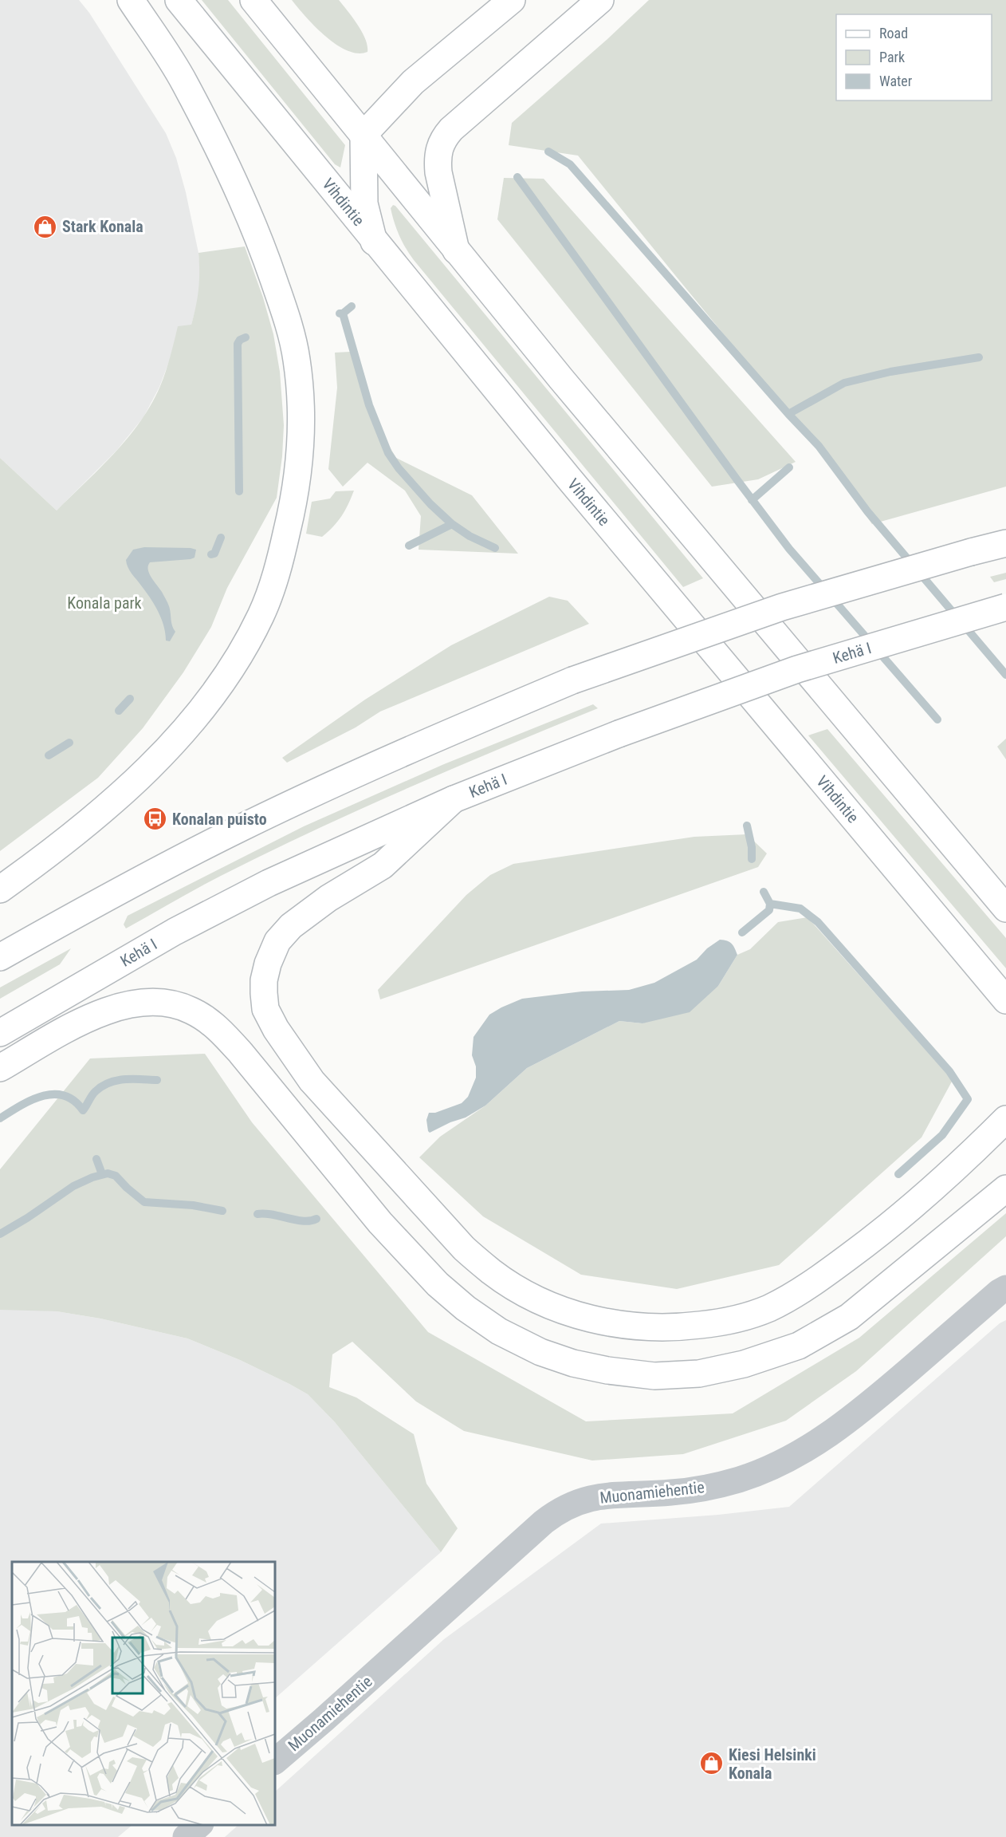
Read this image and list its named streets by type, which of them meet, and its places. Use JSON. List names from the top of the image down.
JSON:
{
  "streets": {
    "main road": ["Vihdintie", "Kehä I"],
    "street": ["Muonamiehentie"]
  },
  "parks": ["Konala park"],
  "places": {
    "shop": ["Stark Konala", "Kiesi Helsinki Konala"],
    "bus stop": ["Konalan puisto"]
  },
  "legend": ["Road", "Park", "Water"]
}
